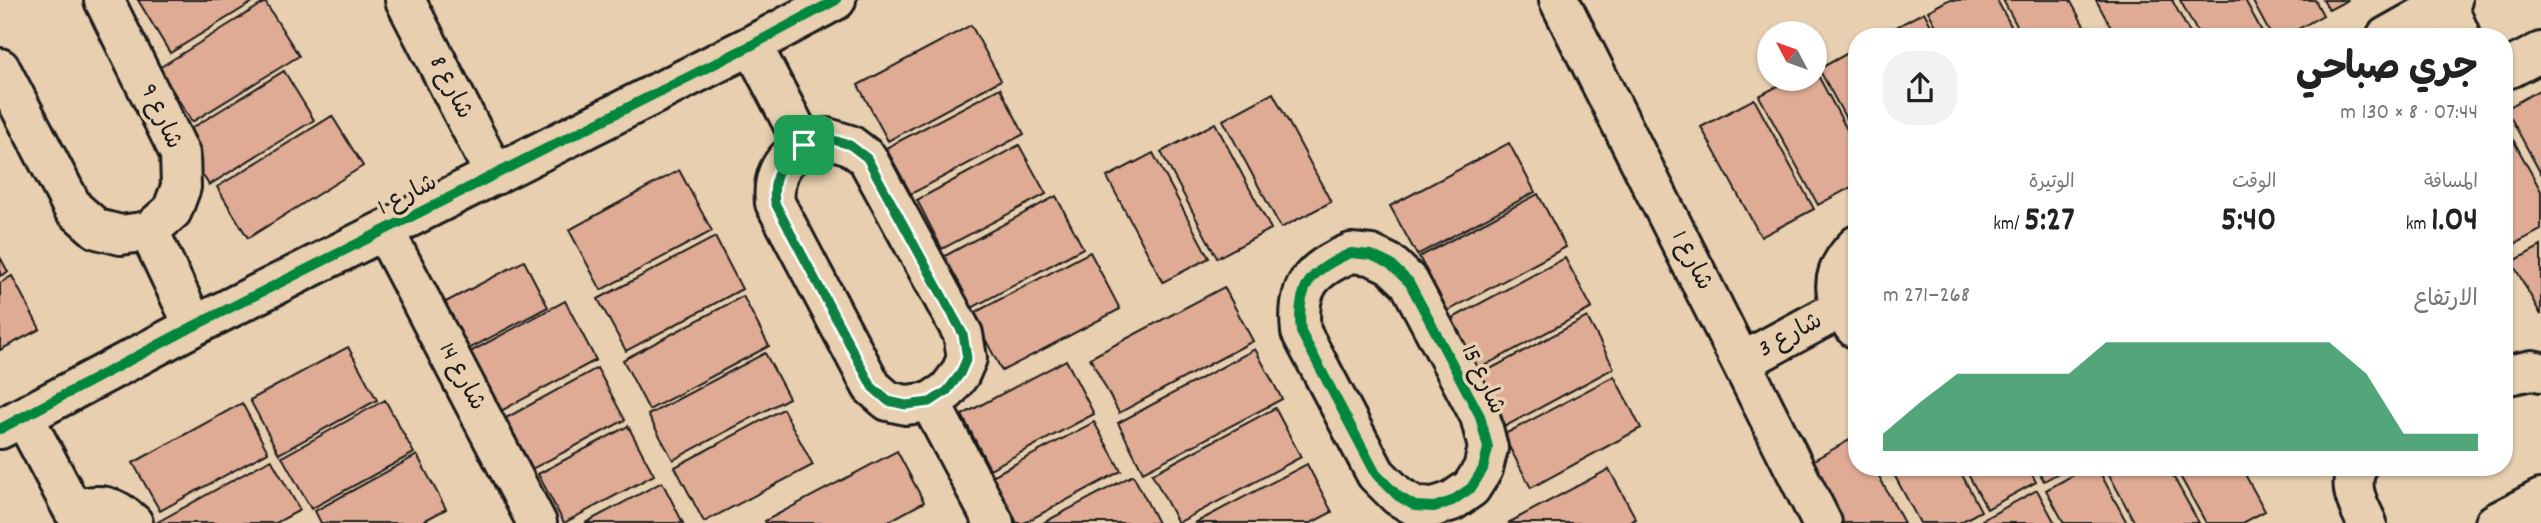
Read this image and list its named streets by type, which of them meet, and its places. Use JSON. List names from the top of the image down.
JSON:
{
  "streets": {
    "street": [
      "شارع 8",
      "شارع 9",
      "شارع 1",
      "شارع 3",
      "شارع 14",
      "شارع 15"
    ]
  },
  "crossings": [
    ["شارع 8", "شارع 1"],
    ["شارع 1", "شارع 3"],
    ["شارع 1", "شارع 14"]
  ],
  "north": "top left",
  "page": {
    "heading": ["جري صباحي", "07:44 · 8 × 130 m"],
    "stats": [
      ["المسافة", "1.04 km"],
      ["الوقت", "5:40"],
      ["الوتيرة", "5:27 /km"]
    ],
    "chart": ["الارتفاع", "268–271 m"]
  }
}
